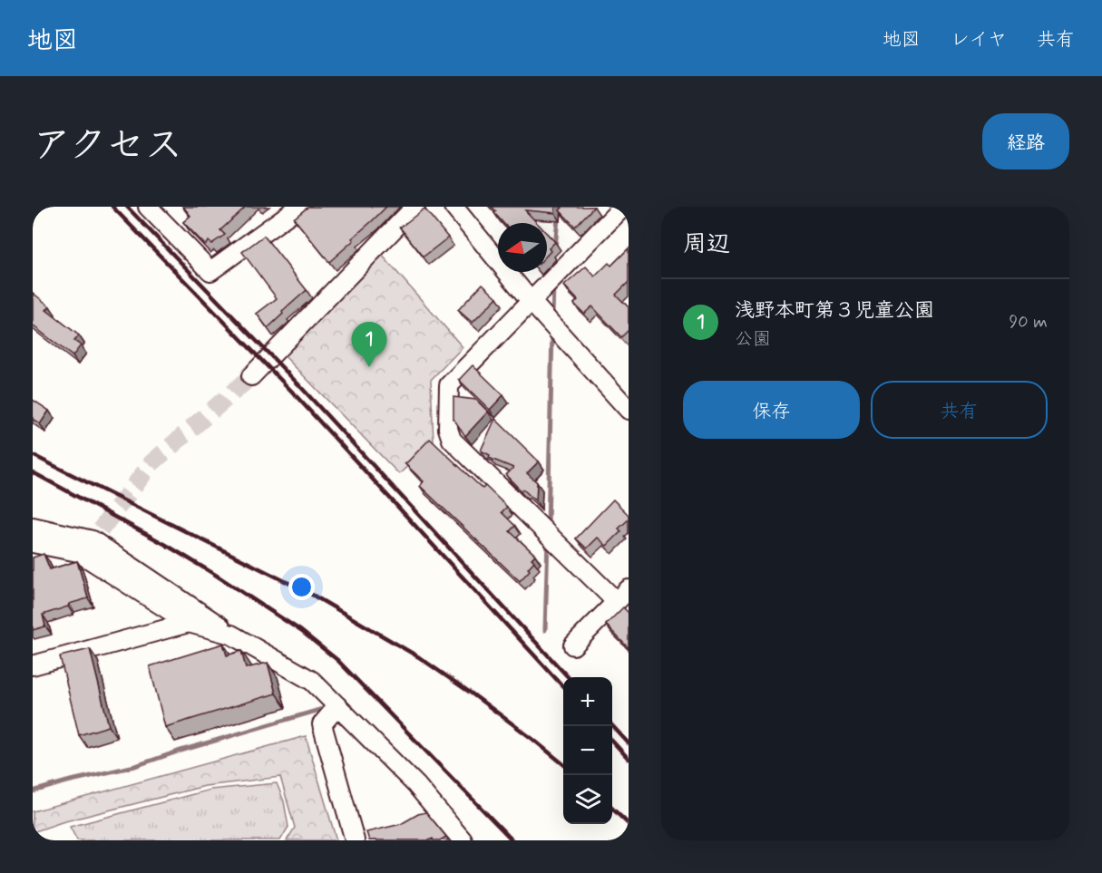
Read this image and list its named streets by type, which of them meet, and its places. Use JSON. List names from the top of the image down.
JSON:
{
  "north": "left",
  "page": {
    "header": "地図",
    "nav": ["地図", "レイヤ", "共有"],
    "title": "アクセス",
    "buttons": [
      "経路",
      ["保存", "共有"]
    ],
    "heading": "周辺",
    "list": [
      {
        "mark": "1",
        "name": "浅野本町第３児童公園",
        "note": "公園",
        "value": "90 m"
      }
    ],
    "pins": "1",
    "map_buttons": ["+", "−"]
  }
}
